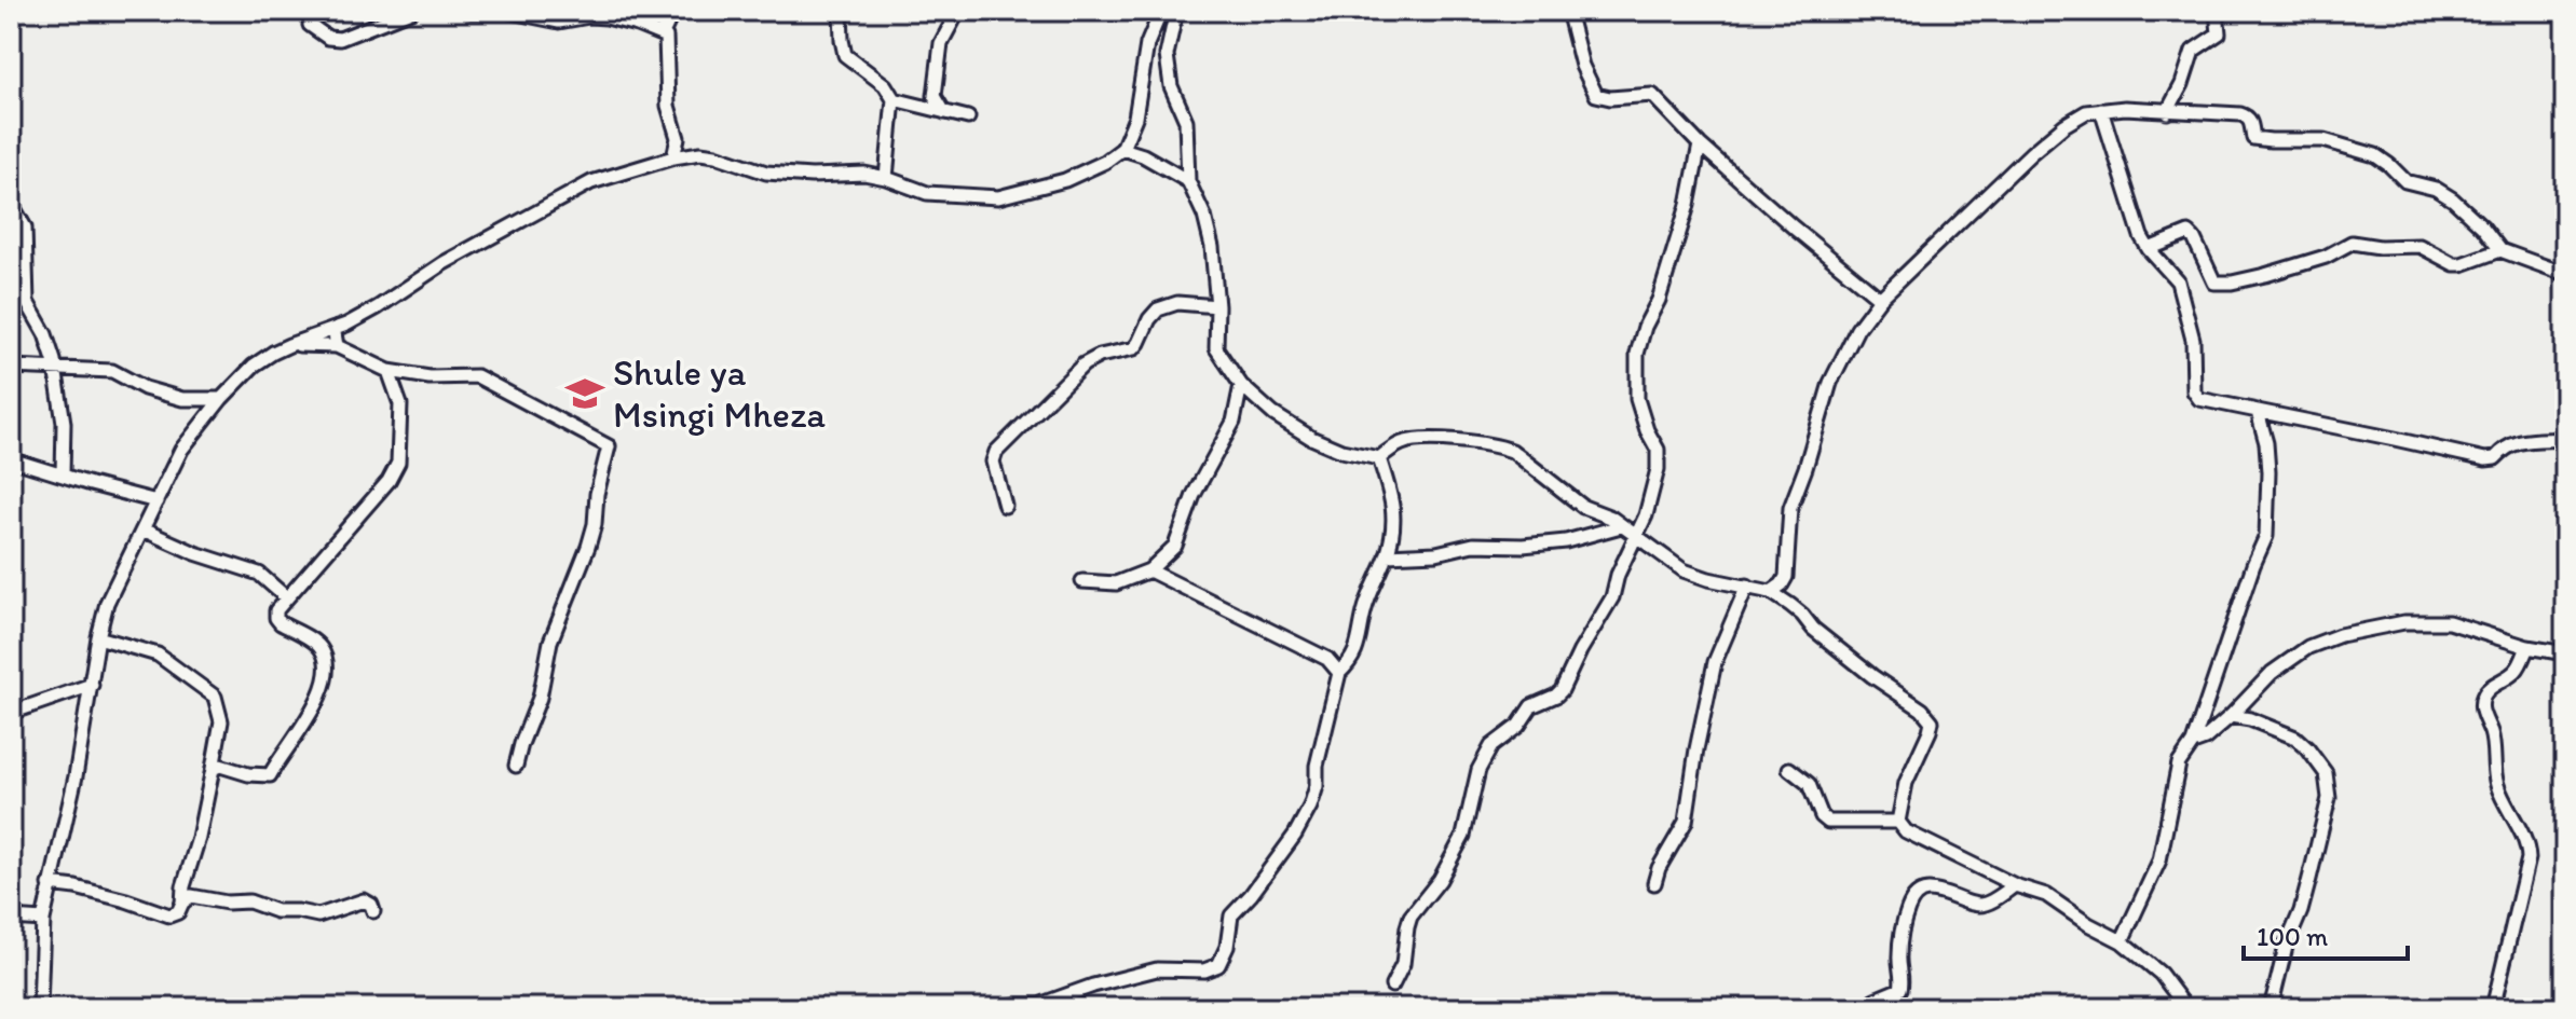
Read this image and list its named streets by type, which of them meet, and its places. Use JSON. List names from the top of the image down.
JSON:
{
  "places": {
    "school or university": ["Shule ya Msingi Mheza"]
  },
  "scale_bar": "100 m"
}
